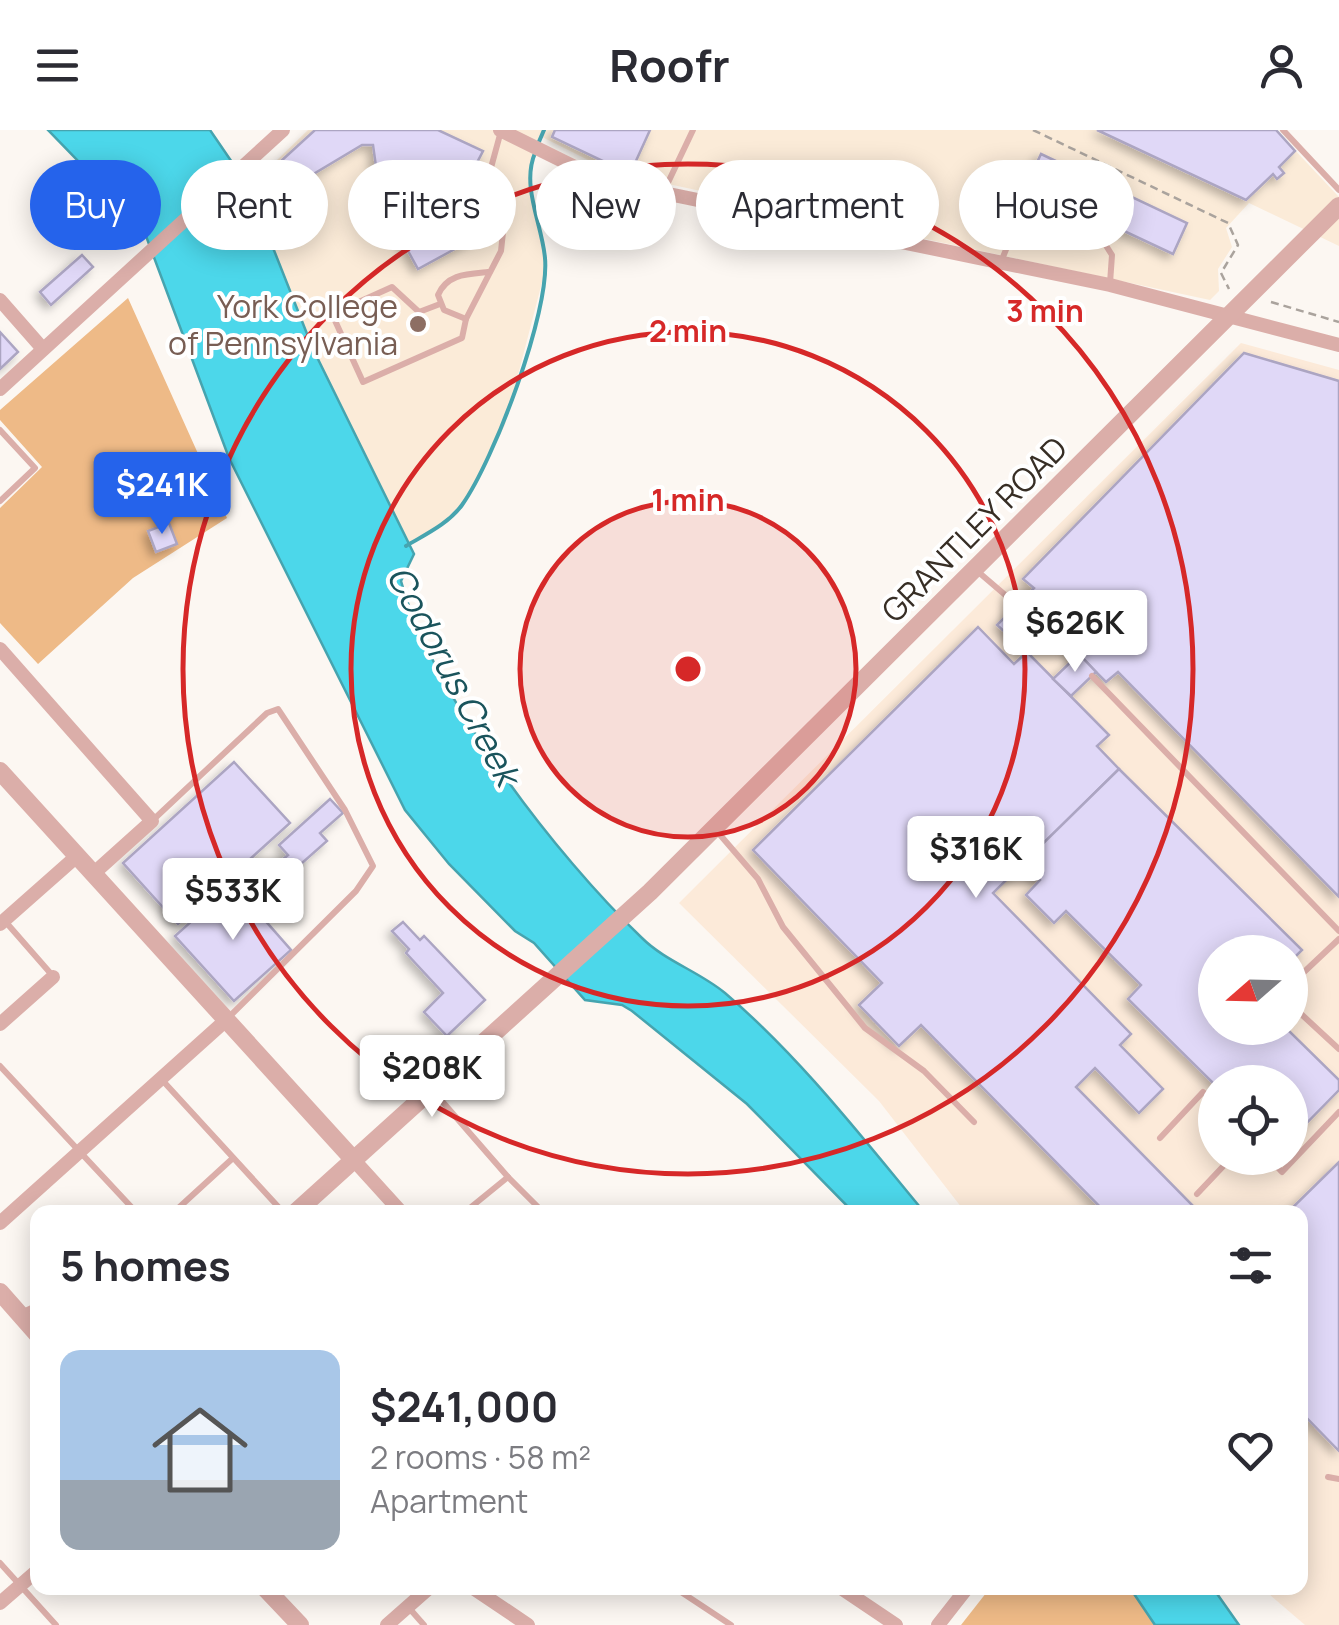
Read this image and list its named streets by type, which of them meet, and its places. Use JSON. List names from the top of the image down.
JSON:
{
  "streets": {
    "street": ["GRANTLEY ROAD"]
  },
  "water": ["Codorus Creek"],
  "places": ["York College of Pennsylvania"],
  "north": "left",
  "page": {
    "header": "Roofr",
    "chip": [
      "Buy",
      "Rent",
      "Filters",
      "New",
      "Apartment",
      "House"
    ],
    "price": [
      "$241K",
      "$626K",
      "$316K",
      "$533K",
      "$208K"
    ],
    "heading": "5 homes",
    "list": [
      {
        "name": "$241,000",
        "note": "2 rooms · 58 m² · Apartment"
      }
    ]
  },
  "rings": ["3 min", "2 min", "1 min"]
}
